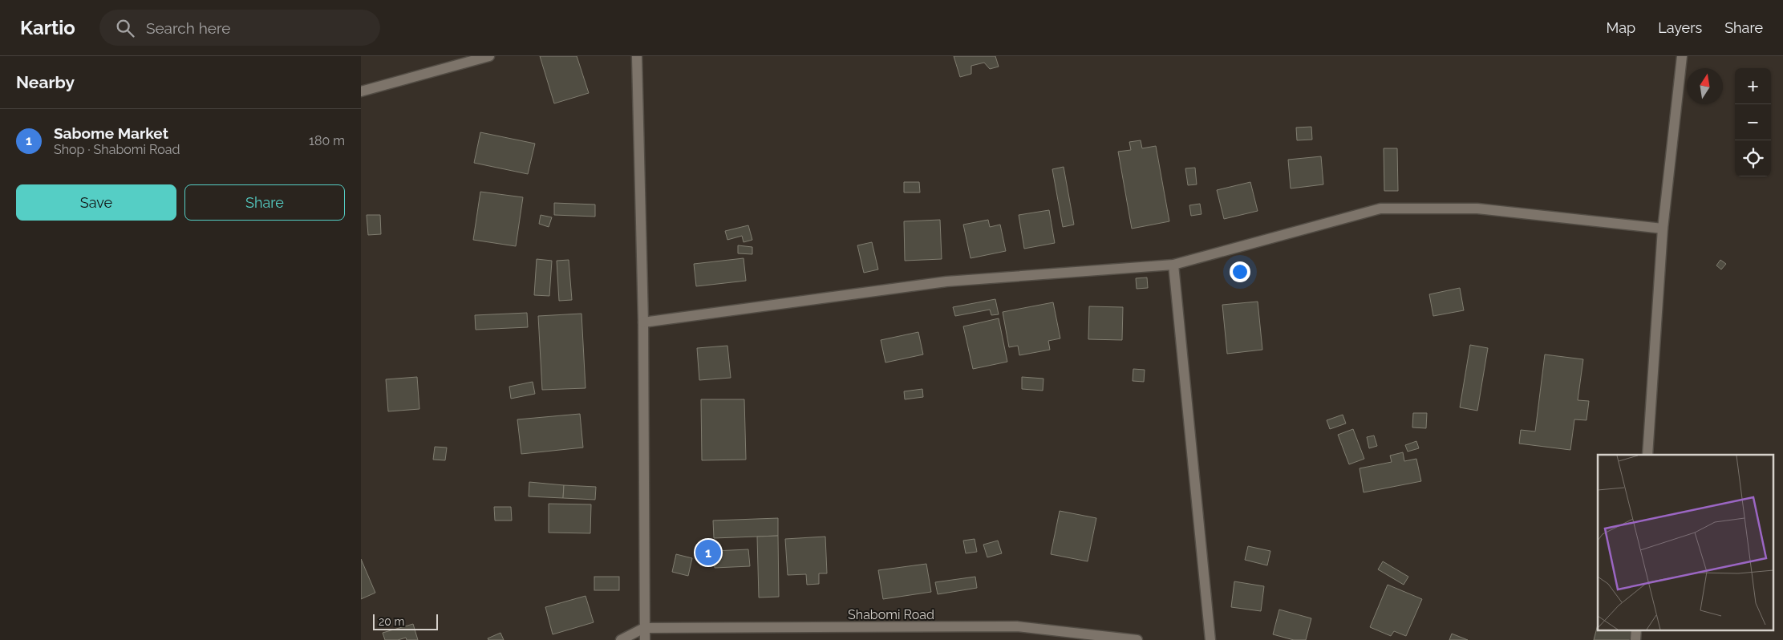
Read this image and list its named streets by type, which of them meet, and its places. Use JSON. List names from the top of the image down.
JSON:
{
  "streets": {
    "street": ["Shabomi Road"]
  },
  "scale_bar": "20 m",
  "north": "top",
  "page": {
    "header": "Kartio",
    "search": "Search here",
    "nav": ["Map", "Layers", "Share"],
    "heading": "Nearby",
    "map_buttons": ["+", "−"],
    "list": [
      {
        "mark": "1",
        "name": "Sabome Market",
        "note": "Shop · Shabomi Road",
        "value": "180 m"
      }
    ],
    "buttons": ["Save", "Share"],
    "pins": "1",
    "scale": "20 m"
  }
}
